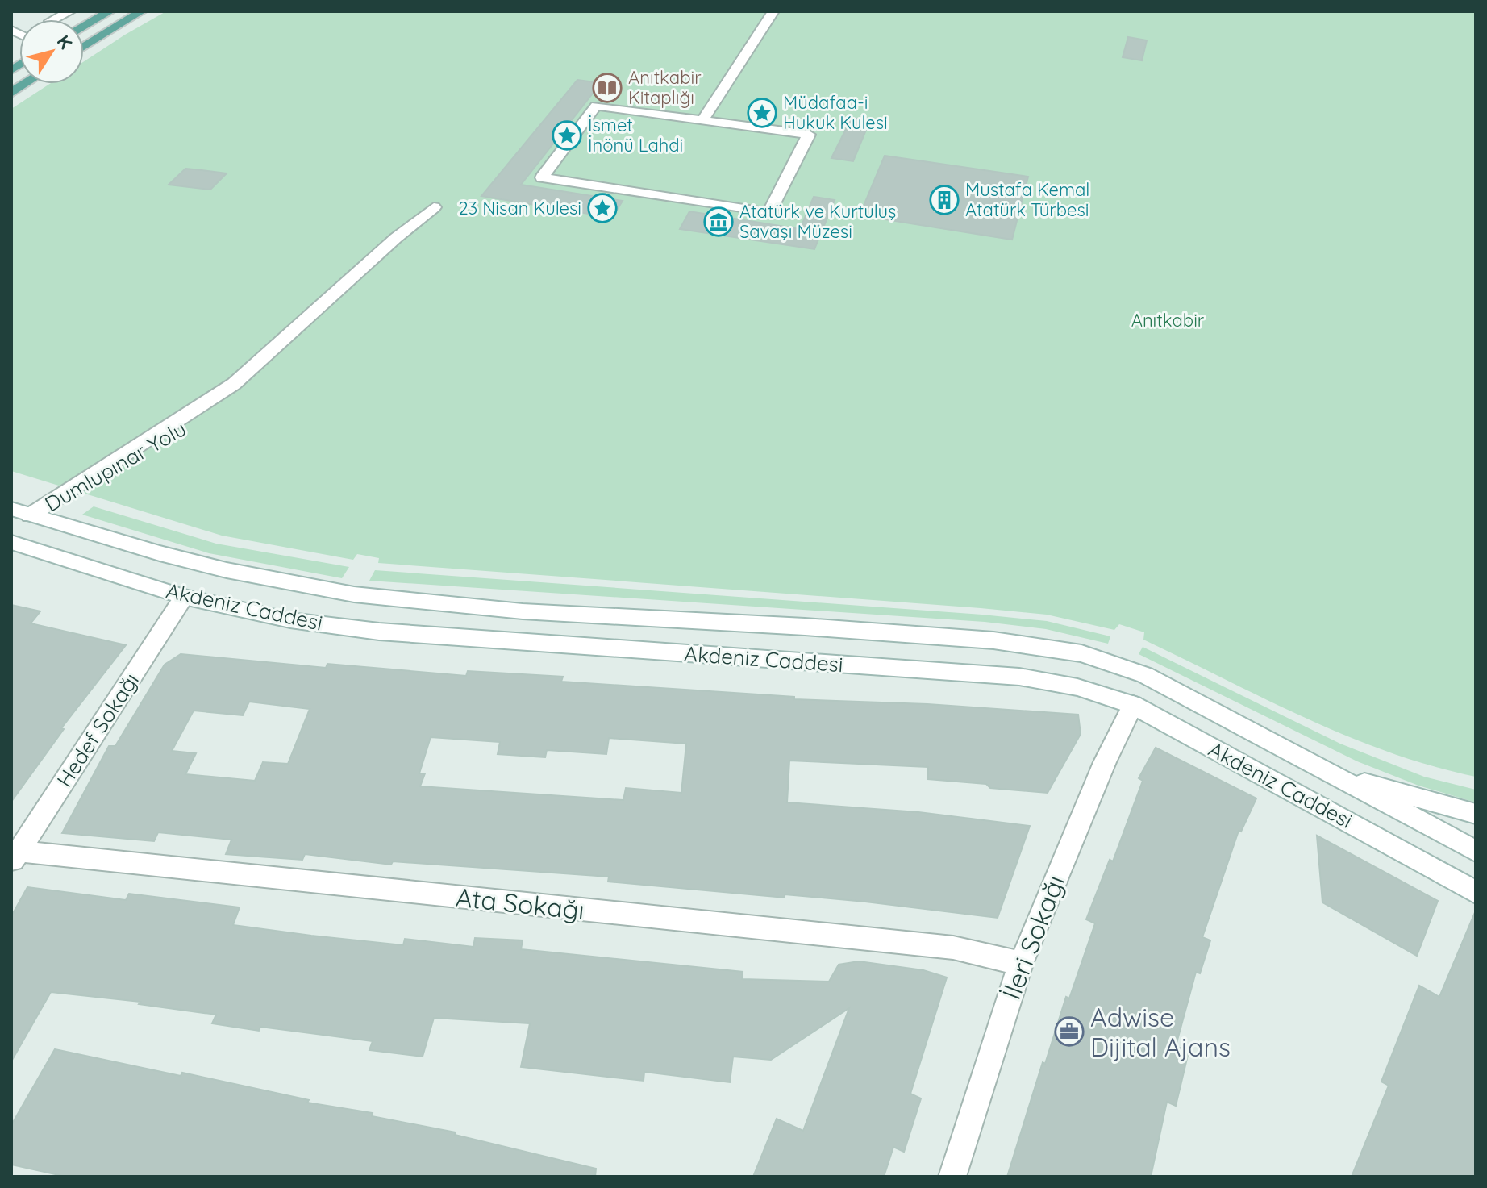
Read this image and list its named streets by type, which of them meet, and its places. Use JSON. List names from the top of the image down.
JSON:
{
  "streets": {
    "street": [
      "Dumlupınar Yolu",
      "Akdeniz Caddesi",
      "Hedef Sokağı",
      "Ata Sokağı",
      "İleri Sokağı"
    ]
  },
  "crossings": [
    ["Dumlupınar Yolu", "Akdeniz Caddesi"],
    ["Akdeniz Caddesi", "Hedef Sokağı"],
    ["Akdeniz Caddesi", "İleri Sokağı"],
    ["Hedef Sokağı", "Ata Sokağı"],
    ["Ata Sokağı", "İleri Sokağı"]
  ],
  "parks": ["Anıtkabir"],
  "places": {
    "library": ["Anıtkabir Kitaplığı"],
    "place": ["Müdafaa-i Hukuk Kulesi", "İsmet İnönü Lahdi", "23 Nisan Kulesi"],
    "building": ["Mustafa Kemal Atatürk Türbesi"],
    "museum": ["Atatürk ve Kurtuluş Savaşı Müzesi"],
    "office": ["Adwise Dijital Ajans"]
  },
  "north": "top right"
}
